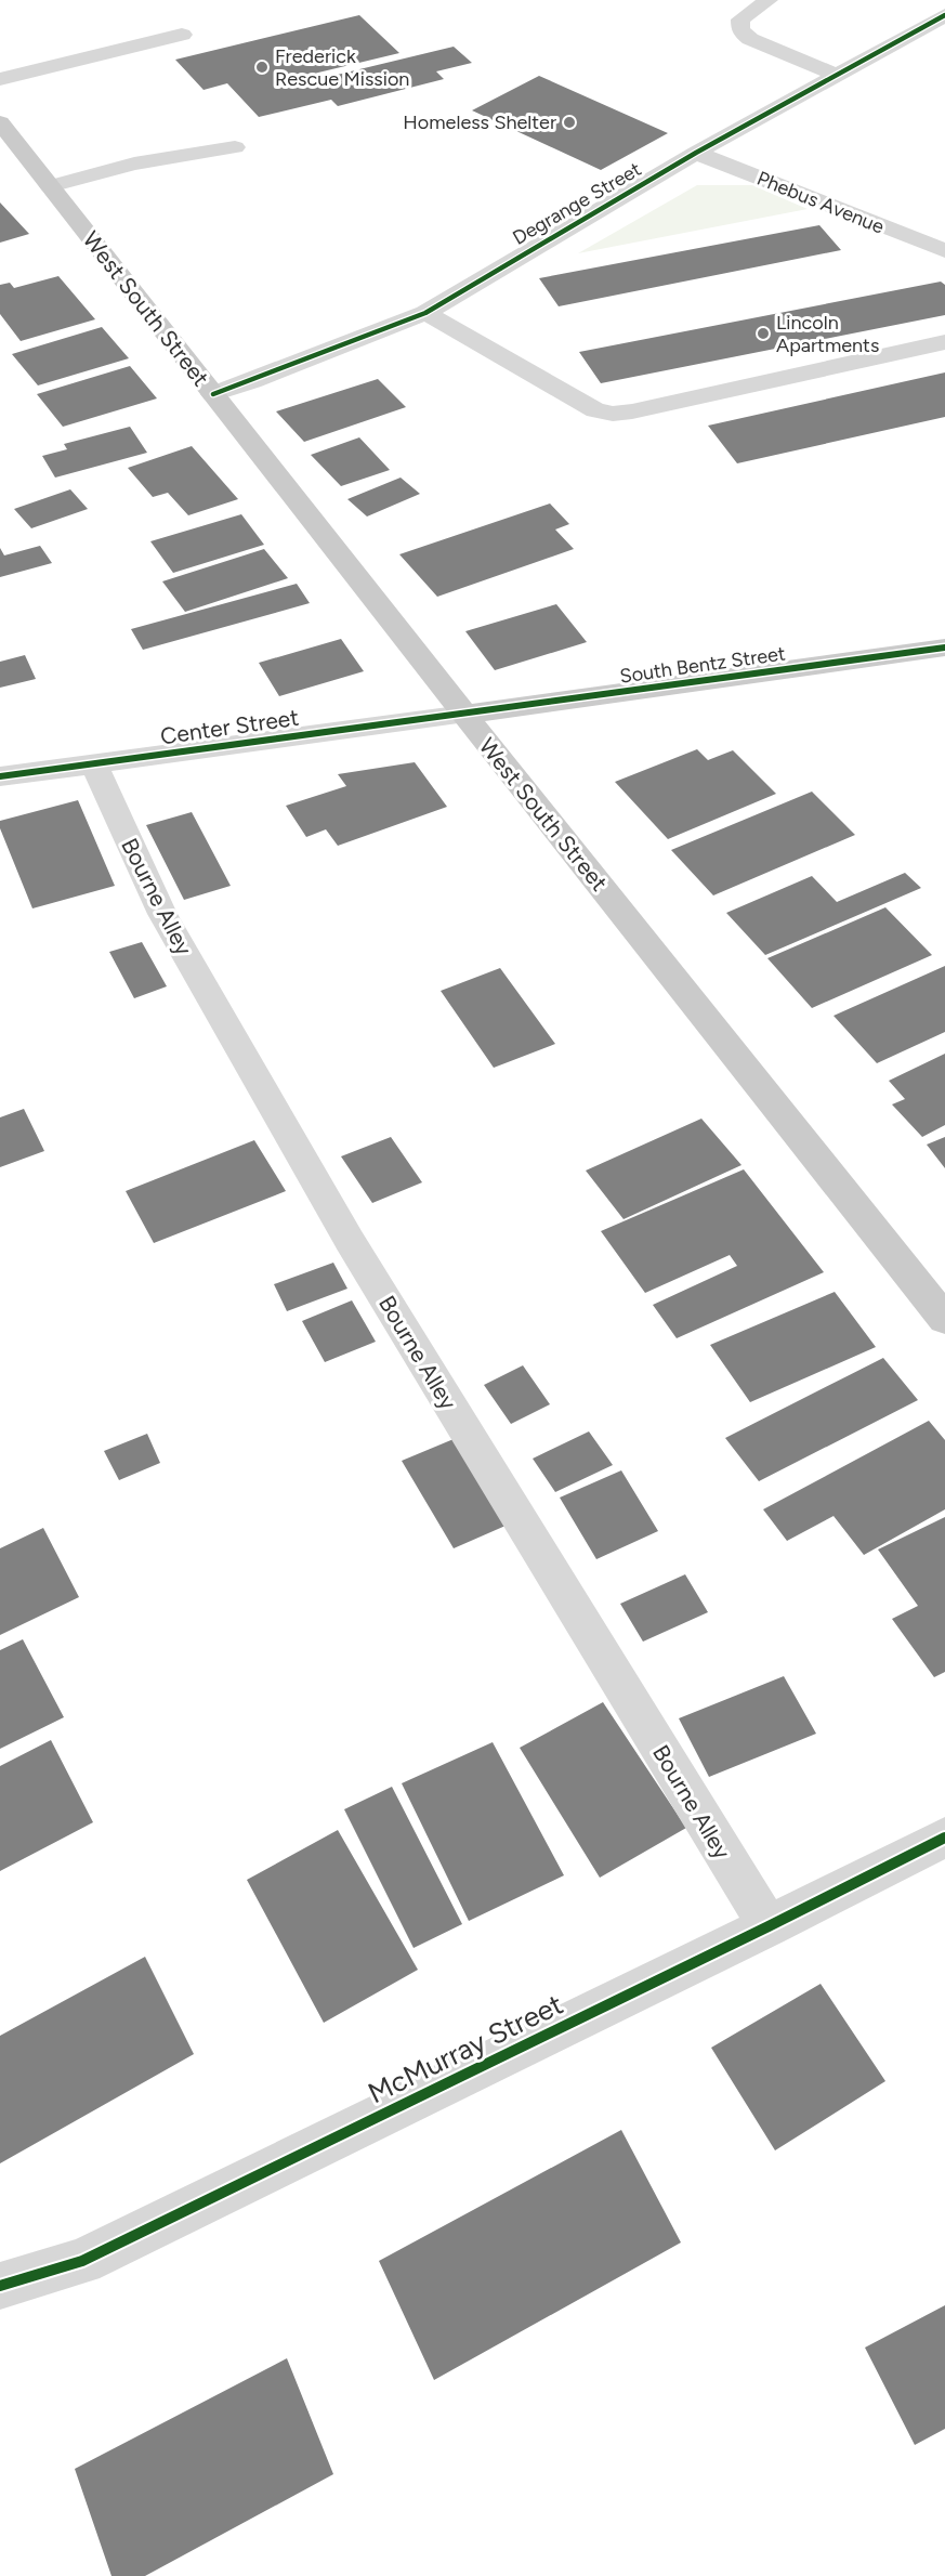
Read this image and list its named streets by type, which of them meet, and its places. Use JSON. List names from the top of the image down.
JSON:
{
  "streets": {
    "main road": ["West South Street", "South Bentz Street"],
    "street": [
      "Phebus Avenue",
      "Degrange Street",
      "Center Street",
      "Bourne Alley",
      "McMurray Street"
    ]
  },
  "crossings": [
    ["Phebus Avenue", "Degrange Street"],
    ["Degrange Street", "West South Street"],
    ["West South Street", "South Bentz Street"],
    ["West South Street", "Center Street"],
    ["South Bentz Street", "Center Street"],
    ["Center Street", "Bourne Alley"],
    ["Bourne Alley", "McMurray Street"]
  ],
  "places": ["Frederick Rescue Mission", "Homeless Shelter", "Lincoln Apartments"]
}
